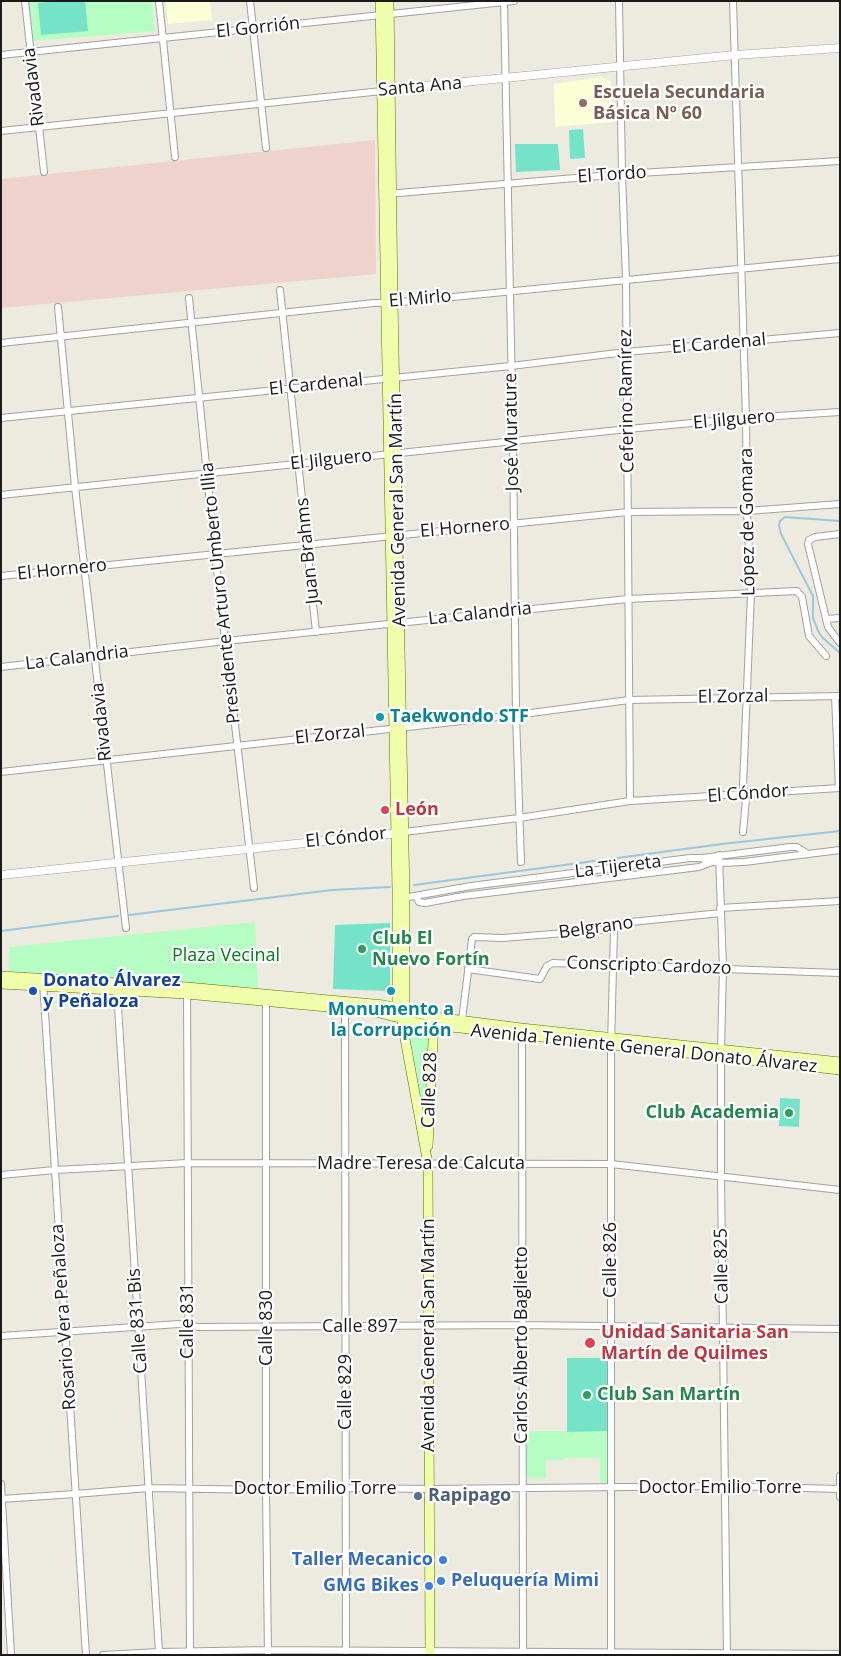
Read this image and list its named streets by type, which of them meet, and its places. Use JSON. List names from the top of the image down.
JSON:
{
  "streets": {
    "main road": ["Avenida General San Martín", "Avenida Teniente General Donato Álvarez", "Calle 828"],
    "street": [
      "El Gorrión",
      "Rivadavia",
      "Santa Ana",
      "El Tordo",
      "El Mirlo",
      "El Cardenal",
      "Ceferino Ramírez",
      "El Jilguero",
      "José Murature",
      "López de Gomara",
      "El Hornero",
      "Juan Brahms",
      "Presidente Arturo Umberto Illia",
      "La Calandria",
      "El Zorzal",
      "El Cóndor",
      "La Tijereta",
      "Belgrano",
      "Conscripto Cardozo",
      "Madre Teresa de Calcuta",
      "Calle 826",
      "Calle 825",
      "Rosario Vera Peñaloza",
      "Calle 831 Bis",
      "Calle 831",
      "Calle 897",
      "Calle 830",
      "Carlos Alberto Baglietto",
      "Calle 829",
      "Doctor Emilio Torre"
    ]
  },
  "crossings": [
    ["El Gorrión", "Rivadavia"],
    ["El Gorrión", "José Murature"],
    ["El Gorrión", "Avenida General San Martín"],
    ["Rivadavia", "Santa Ana"],
    ["Rivadavia", "El Mirlo"],
    ["Rivadavia", "El Cardenal"],
    ["Rivadavia", "El Jilguero"],
    ["Rivadavia", "El Hornero"],
    ["Rivadavia", "La Calandria"],
    ["Rivadavia", "El Zorzal"],
    ["Rivadavia", "El Cóndor"],
    ["Santa Ana", "Ceferino Ramírez"],
    ["Santa Ana", "José Murature"],
    ["Santa Ana", "Avenida General San Martín"],
    ["Santa Ana", "López de Gomara"],
    ["El Tordo", "Ceferino Ramírez"],
    ["El Tordo", "José Murature"],
    ["El Tordo", "Avenida General San Martín"],
    ["El Tordo", "López de Gomara"],
    ["El Mirlo", "Ceferino Ramírez"],
    ["El Mirlo", "José Murature"],
    ["El Mirlo", "Avenida General San Martín"],
    ["El Mirlo", "López de Gomara"],
    ["El Mirlo", "Juan Brahms"],
    ["El Mirlo", "Presidente Arturo Umberto Illia"],
    ["El Cardenal", "Ceferino Ramírez"],
    ["El Cardenal", "José Murature"],
    ["El Cardenal", "Avenida General San Martín"],
    ["El Cardenal", "López de Gomara"],
    ["El Cardenal", "Juan Brahms"],
    ["El Cardenal", "Presidente Arturo Umberto Illia"],
    ["Ceferino Ramírez", "El Jilguero"],
    ["Ceferino Ramírez", "El Hornero"],
    ["Ceferino Ramírez", "La Calandria"],
    ["Ceferino Ramírez", "El Zorzal"],
    ["Ceferino Ramírez", "El Cóndor"],
    ["El Jilguero", "José Murature"],
    ["El Jilguero", "Avenida General San Martín"],
    ["El Jilguero", "López de Gomara"],
    ["El Jilguero", "Juan Brahms"],
    ["El Jilguero", "Presidente Arturo Umberto Illia"],
    ["José Murature", "El Hornero"],
    ["José Murature", "La Calandria"],
    ["José Murature", "El Zorzal"],
    ["José Murature", "El Cóndor"],
    ["Avenida General San Martín", "El Hornero"],
    ["Avenida General San Martín", "La Calandria"],
    ["Avenida General San Martín", "El Zorzal"],
    ["Avenida General San Martín", "El Cóndor"],
    ["Avenida General San Martín", "La Tijereta"],
    ["Avenida General San Martín", "Avenida Teniente General Donato Álvarez"],
    ["Avenida General San Martín", "Calle 828"],
    ["Avenida General San Martín", "Madre Teresa de Calcuta"],
    ["Avenida General San Martín", "Calle 897"],
    ["Avenida General San Martín", "Doctor Emilio Torre"],
    ["López de Gomara", "El Hornero"],
    ["López de Gomara", "La Calandria"],
    ["López de Gomara", "El Zorzal"],
    ["López de Gomara", "El Cóndor"],
    ["El Hornero", "Juan Brahms"],
    ["El Hornero", "Presidente Arturo Umberto Illia"],
    ["Juan Brahms", "La Calandria"],
    ["Presidente Arturo Umberto Illia", "La Calandria"],
    ["Presidente Arturo Umberto Illia", "El Zorzal"],
    ["Presidente Arturo Umberto Illia", "El Cóndor"],
    ["Belgrano", "Conscripto Cardozo"],
    ["Avenida Teniente General Donato Álvarez", "Calle 828"],
    ["Avenida Teniente General Donato Álvarez", "Calle 826"],
    ["Avenida Teniente General Donato Álvarez", "Calle 825"],
    ["Avenida Teniente General Donato Álvarez", "Rosario Vera Peñaloza"],
    ["Avenida Teniente General Donato Álvarez", "Calle 831 Bis"],
    ["Avenida Teniente General Donato Álvarez", "Calle 831"],
    ["Avenida Teniente General Donato Álvarez", "Calle 830"],
    ["Avenida Teniente General Donato Álvarez", "Carlos Alberto Baglietto"],
    ["Avenida Teniente General Donato Álvarez", "Calle 829"],
    ["Calle 828", "Madre Teresa de Calcuta"],
    ["Madre Teresa de Calcuta", "Calle 826"],
    ["Madre Teresa de Calcuta", "Calle 825"],
    ["Madre Teresa de Calcuta", "Rosario Vera Peñaloza"],
    ["Madre Teresa de Calcuta", "Calle 831 Bis"],
    ["Madre Teresa de Calcuta", "Calle 831"],
    ["Madre Teresa de Calcuta", "Calle 830"],
    ["Madre Teresa de Calcuta", "Carlos Alberto Baglietto"],
    ["Madre Teresa de Calcuta", "Calle 829"],
    ["Calle 826", "Calle 897"],
    ["Calle 826", "Doctor Emilio Torre"],
    ["Calle 825", "Calle 897"],
    ["Calle 825", "Doctor Emilio Torre"],
    ["Rosario Vera Peñaloza", "Calle 897"],
    ["Rosario Vera Peñaloza", "Doctor Emilio Torre"],
    ["Calle 831 Bis", "Calle 897"],
    ["Calle 831 Bis", "Doctor Emilio Torre"],
    ["Calle 831", "Calle 897"],
    ["Calle 831", "Doctor Emilio Torre"],
    ["Calle 897", "Calle 830"],
    ["Calle 897", "Carlos Alberto Baglietto"],
    ["Calle 897", "Calle 829"],
    ["Calle 830", "Doctor Emilio Torre"],
    ["Carlos Alberto Baglietto", "Doctor Emilio Torre"],
    ["Calle 829", "Doctor Emilio Torre"]
  ],
  "parks": ["Plaza Vecinal"],
  "places": [
    "Escuela Secundaria Básica Nº 60",
    "Taekwondo STF",
    "León",
    "Club El Nuevo Fortín",
    "Donato Álvarez y Peñaloza",
    "Monumento a la Corrupción",
    "Club Academia",
    "Unidad Sanitaria San Martín de Quilmes",
    "Club San Martín",
    "Rapipago",
    "Taller Mecanico",
    "Peluquería Mimi",
    "GMG Bikes"
  ]
}
